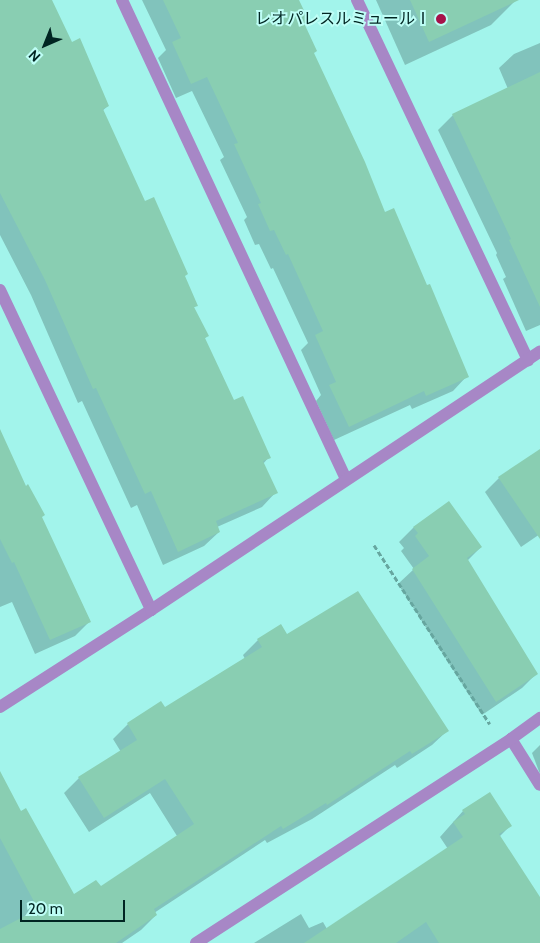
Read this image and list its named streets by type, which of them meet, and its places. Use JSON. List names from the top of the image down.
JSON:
{
  "places": ["レオパレスルミュールⅠ"],
  "scale_bar": "20 m",
  "north": "bottom left"
}
